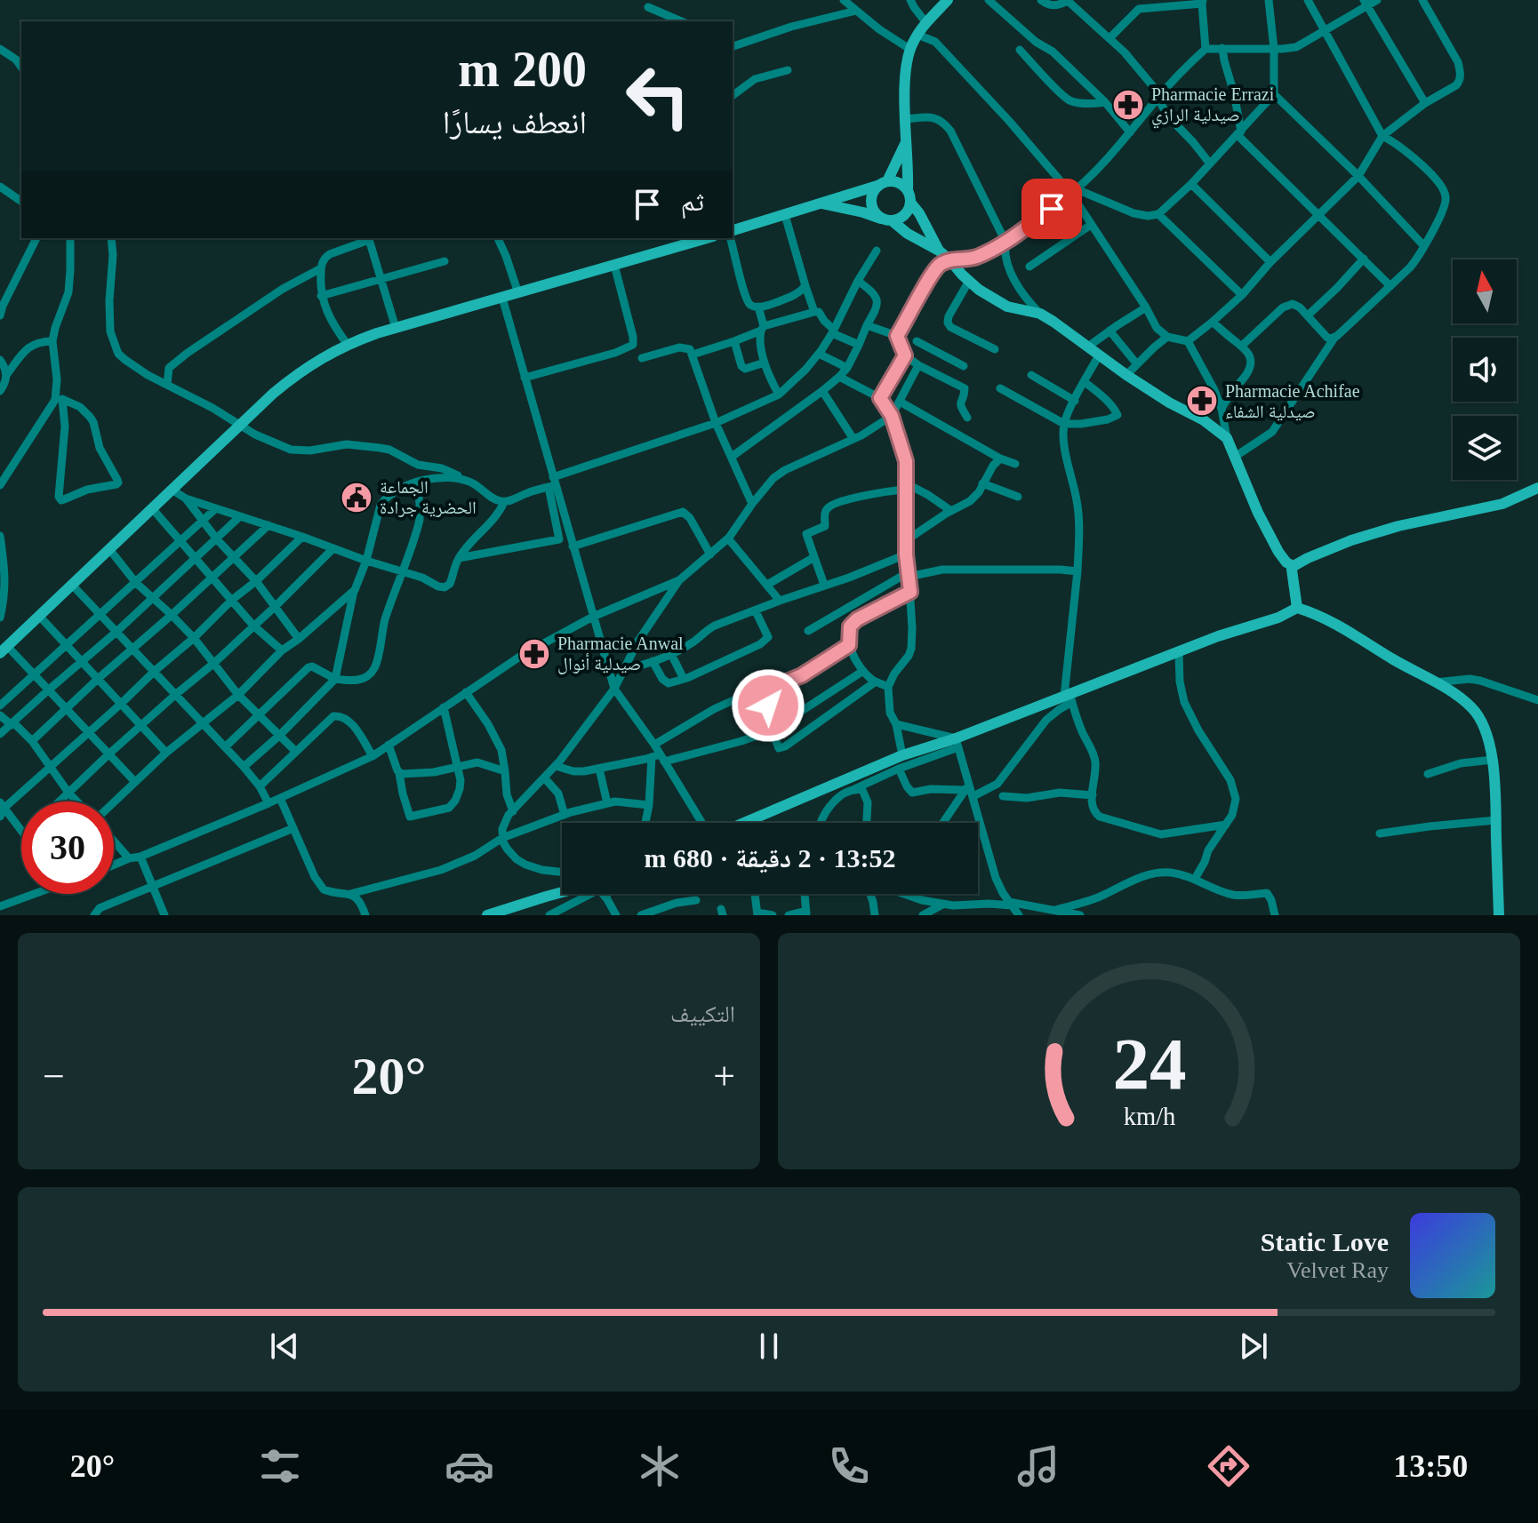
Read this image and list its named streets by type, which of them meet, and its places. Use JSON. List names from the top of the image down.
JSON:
{
  "places": {
    "pharmacy": ["Pharmacie Errazi صيدلية الرازي", "Pharmacie Achifae صيدلية الشفاء", "Pharmacie Anwal صيدلية أنوال"],
    "public building": ["الجماعة الحضرية جرادة"]
  },
  "north": "top",
  "page": {
    "turn": ["200 m", "انعطف يسارًا"],
    "then": "ثم",
    "limit": "30",
    "trip": "13:52 · 2 دقيقة · 680 m",
    "tile": "التكييف",
    "heat": ["−", "20°", "+"],
    "song": ["Static Love", "Velvet Ray"],
    "tabs": ["13:50", "20°"],
    "gauge": ["24", "km/h"]
  }
}
